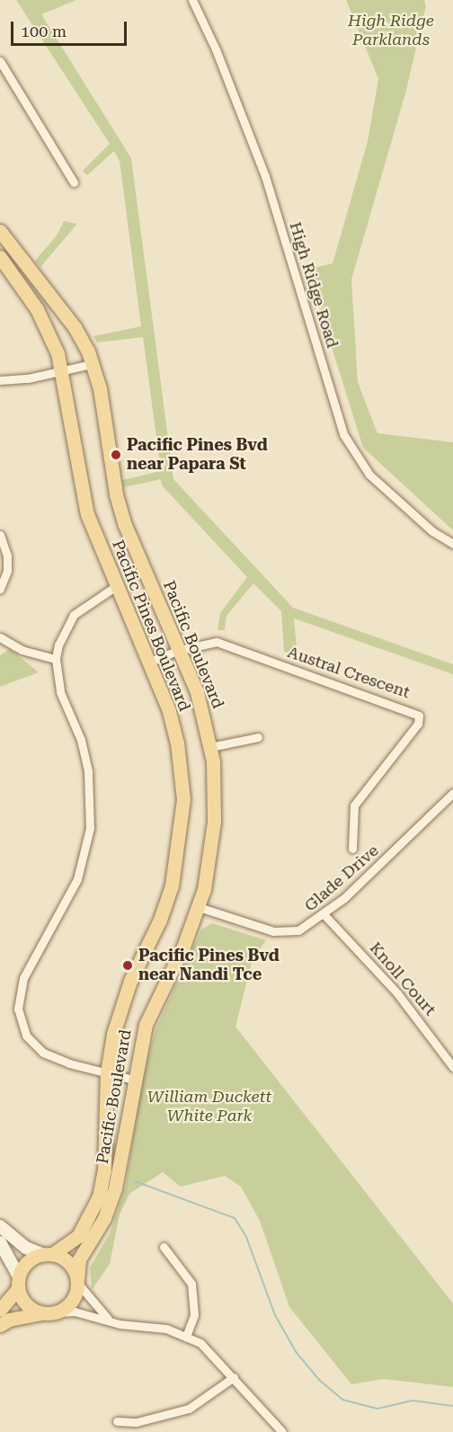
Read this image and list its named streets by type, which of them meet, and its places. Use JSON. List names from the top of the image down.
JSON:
{
  "streets": {
    "main road": ["Pacific Pines Boulevard", "Pacific Boulevard"],
    "street": [
      "High Ridge Road",
      "Austral Crescent",
      "Glade Drive",
      "Knoll Court"
    ]
  },
  "crossings": [
    ["Pacific Pines Boulevard", "Pacific Boulevard"],
    ["Pacific Pines Boulevard", "Austral Crescent"],
    ["Pacific Boulevard", "Austral Crescent"],
    ["Pacific Boulevard", "Glade Drive"],
    ["Glade Drive", "Knoll Court"]
  ],
  "parks": ["High Ridge Parklands", "William Duckett White Park"],
  "places": ["Pacific Pines Bvd near Papara St", "Pacific Pines Bvd near Nandi Tce"],
  "scale_bar": "100 m"
}
